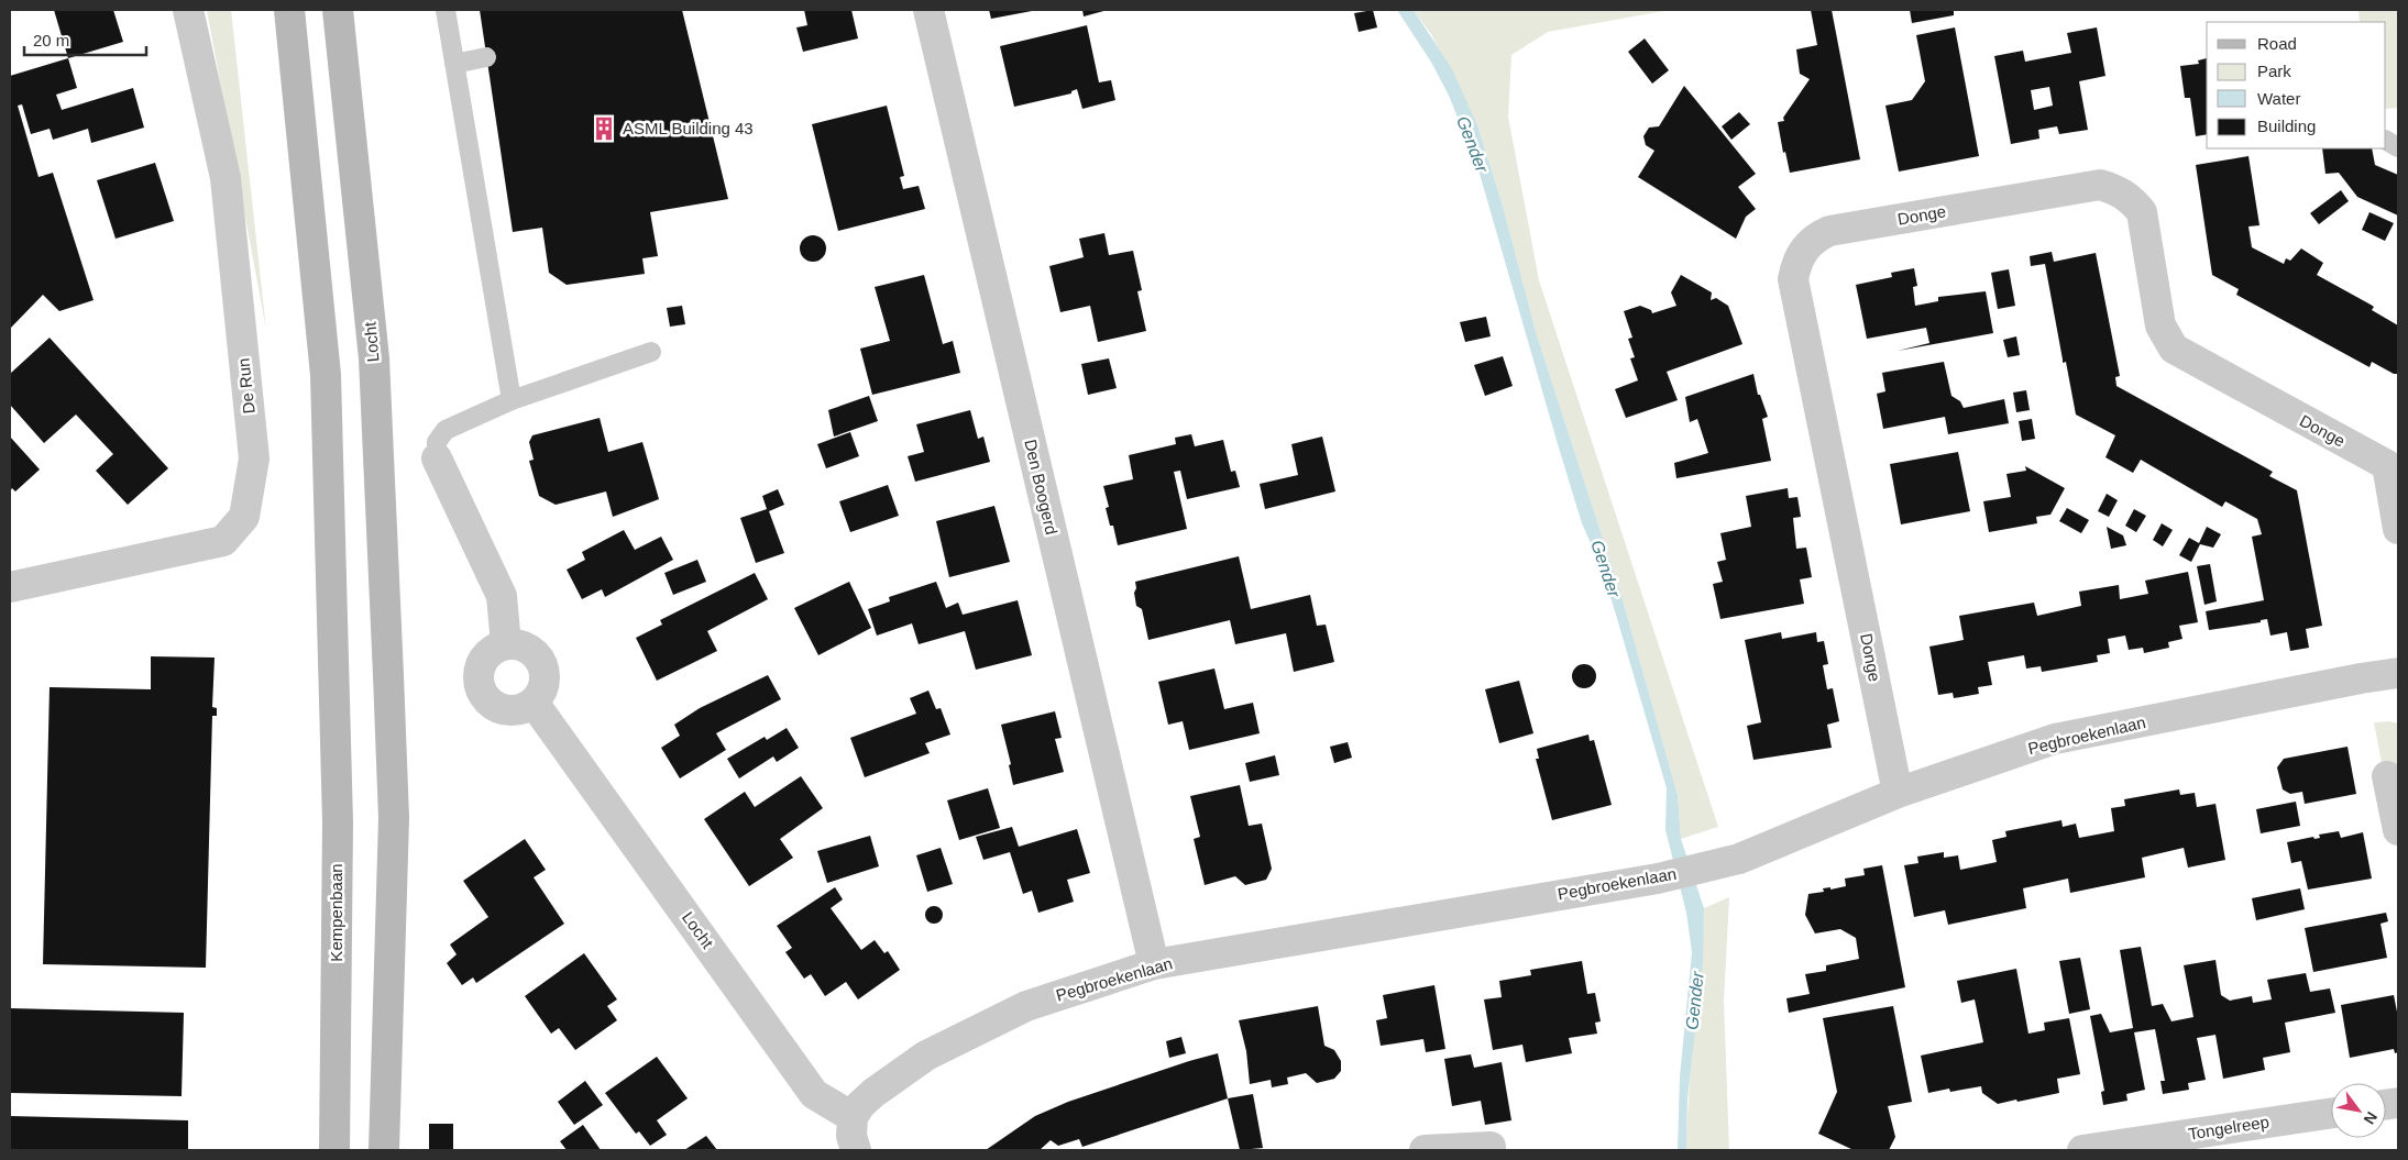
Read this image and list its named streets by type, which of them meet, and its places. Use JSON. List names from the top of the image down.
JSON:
{
  "streets": {
    "main road": ["Locht", "Kempenbaan"],
    "street": [
      "Donge",
      "De Run",
      "Den Boogerd",
      "Pegbroekenlaan",
      "Tongelreep"
    ]
  },
  "crossings": [
    ["Donge", "Pegbroekenlaan"],
    ["Locht", "Pegbroekenlaan"],
    ["Den Boogerd", "Pegbroekenlaan"]
  ],
  "water": ["Gender"],
  "places": {
    "building": ["ASML Building 43"]
  },
  "legend": [
    "Road",
    "Park",
    "Water",
    "Building"
  ],
  "scale_bar": "20 m",
  "north": "bottom right"
}
